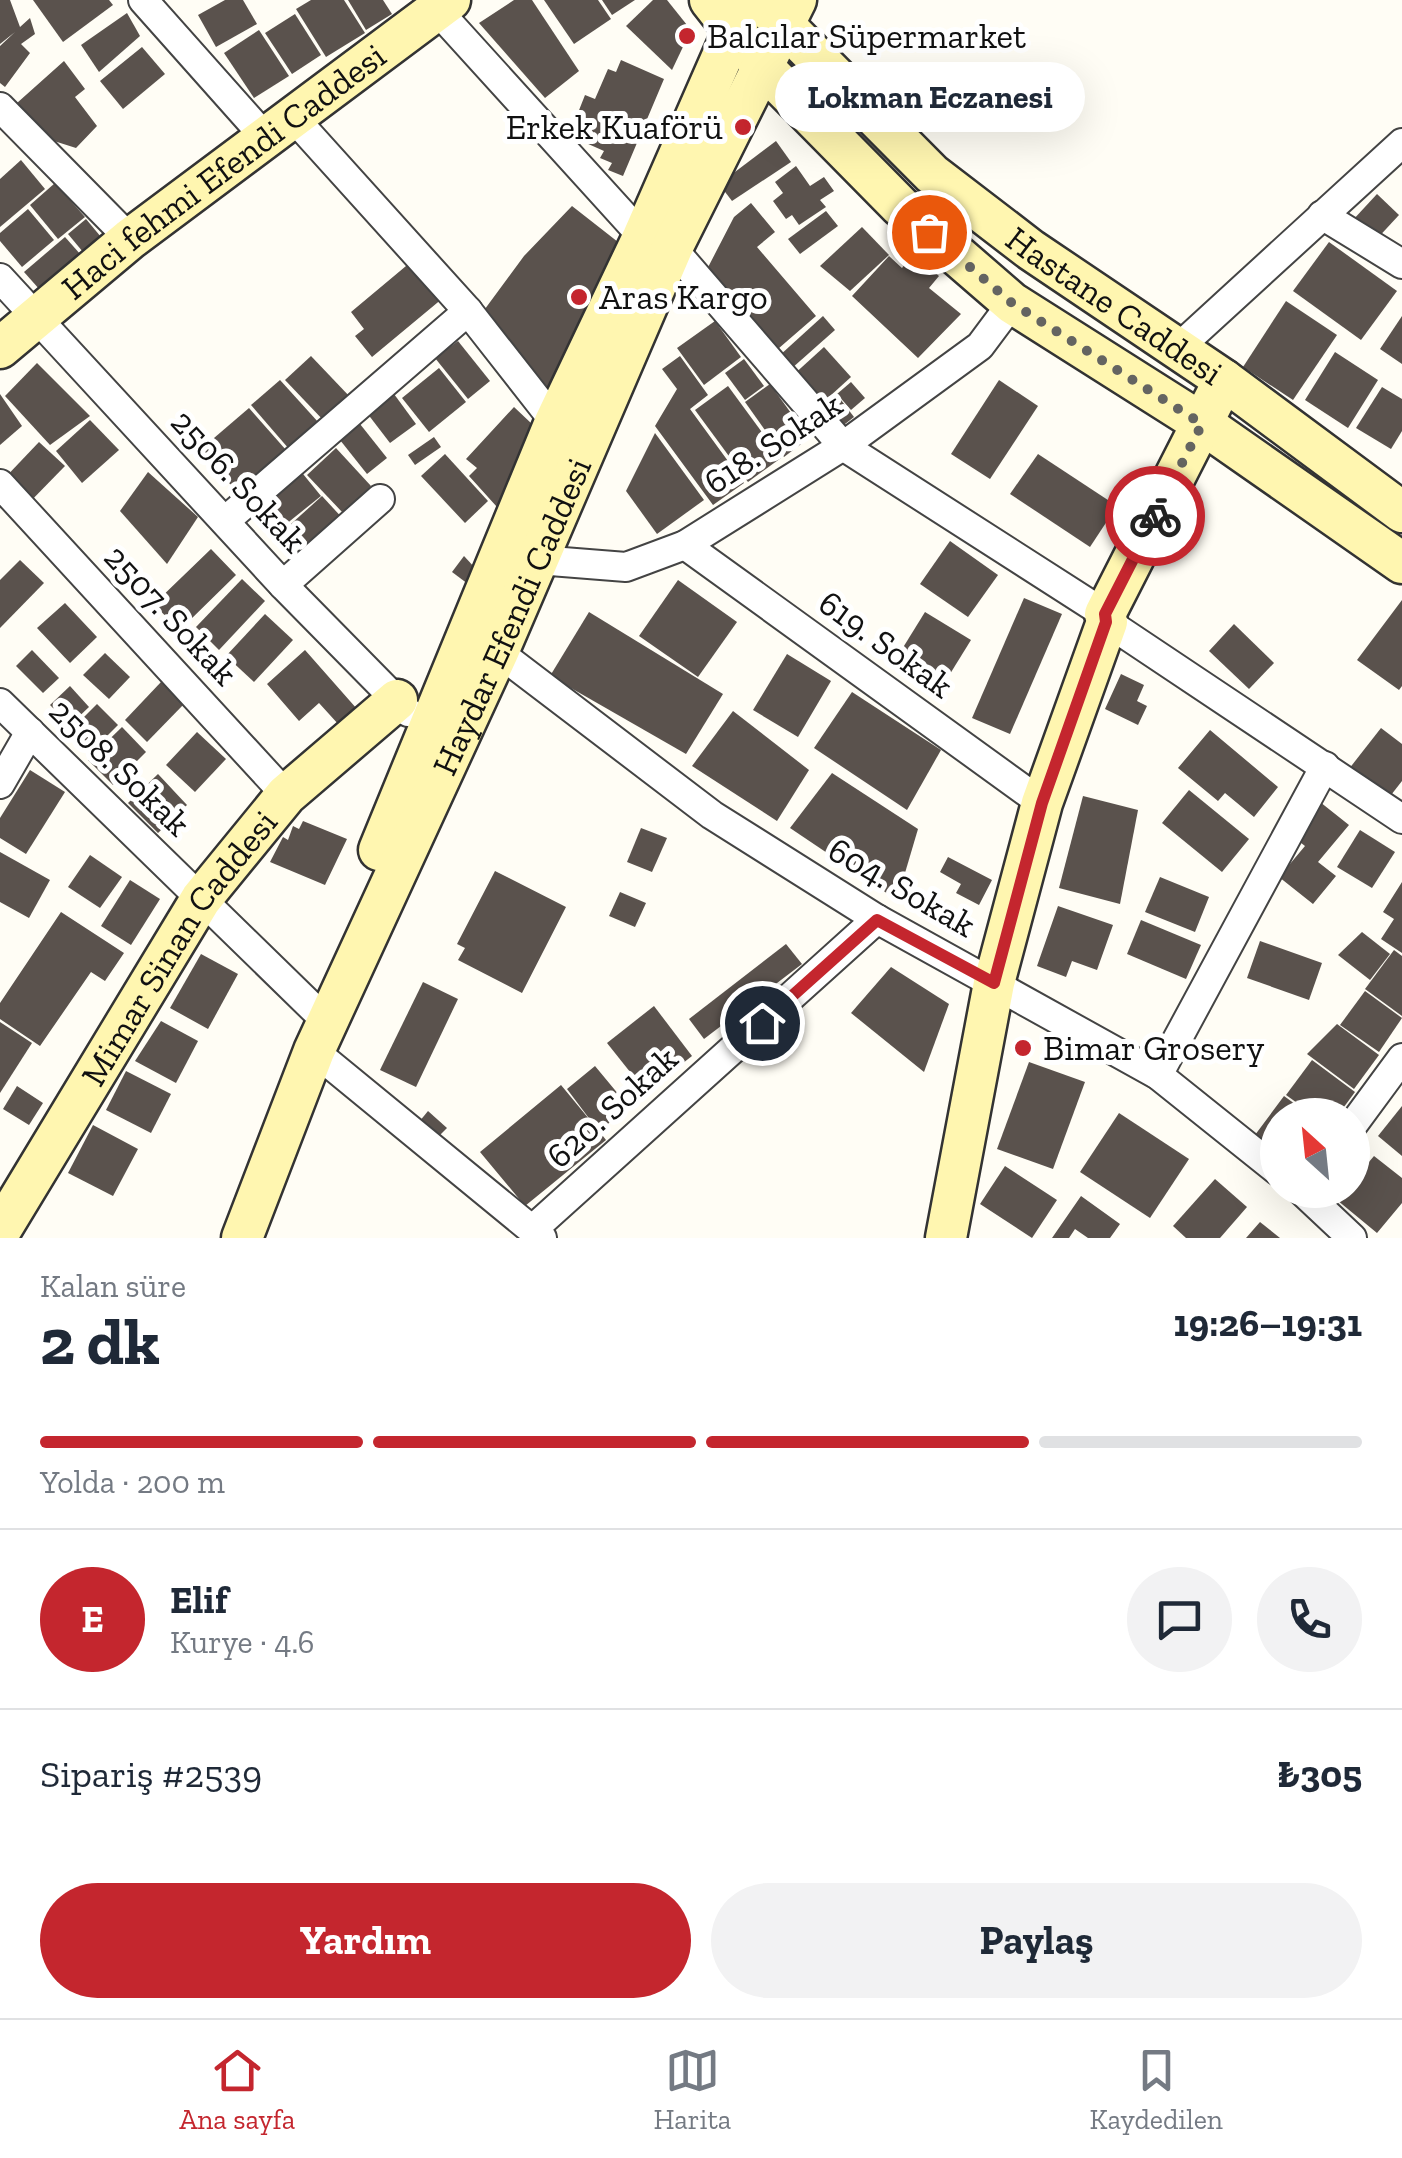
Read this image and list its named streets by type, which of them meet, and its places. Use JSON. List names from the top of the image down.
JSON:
{
  "streets": {
    "main road": [
      "Haci fehmi Efendi Caddesi",
      "Hastane Caddesi",
      "Haydar Efendi Caddesi",
      "Mimar Sinan Caddesi"
    ],
    "street": [
      "618. Sokak",
      "2506. Sokak",
      "2507. Sokak",
      "619. Sokak",
      "2508. Sokak",
      "604. Sokak",
      "620. Sokak"
    ]
  },
  "crossings": [
    ["Haci fehmi Efendi Caddesi", "2506. Sokak"],
    ["Hastane Caddesi", "618. Sokak"],
    ["Hastane Caddesi", "Haydar Efendi Caddesi"],
    ["618. Sokak", "Haydar Efendi Caddesi"],
    ["618. Sokak", "619. Sokak"],
    ["2506. Sokak", "Haydar Efendi Caddesi"],
    ["2506. Sokak", "Mimar Sinan Caddesi"],
    ["2507. Sokak", "Mimar Sinan Caddesi"],
    ["Haydar Efendi Caddesi", "2508. Sokak"],
    ["Haydar Efendi Caddesi", "604. Sokak"],
    ["2508. Sokak", "Mimar Sinan Caddesi"],
    ["604. Sokak", "620. Sokak"]
  ],
  "places": [
    "Balcılar Süpermarket",
    "Erkek Kuaförü",
    "Lokman Eczanesi",
    "Aras Kargo",
    "Bimar Grosery"
  ],
  "north": "top left",
  "page": {
    "bubble": "Lokman Eczanesi",
    "heading": ["2 dk", "Kalan süre", "19:26–19:31"],
    "panel": [
      "Elif",
      "Kurye · 4.6",
      "Sipariş #2539",
      "₺305"
    ],
    "bar": "Yolda · 200 m",
    "round": "E",
    "buttons": ["Yardım", "Paylaş"],
    "tabs": ["Ana sayfa", "Harita", "Kaydedilen"]
  }
}
